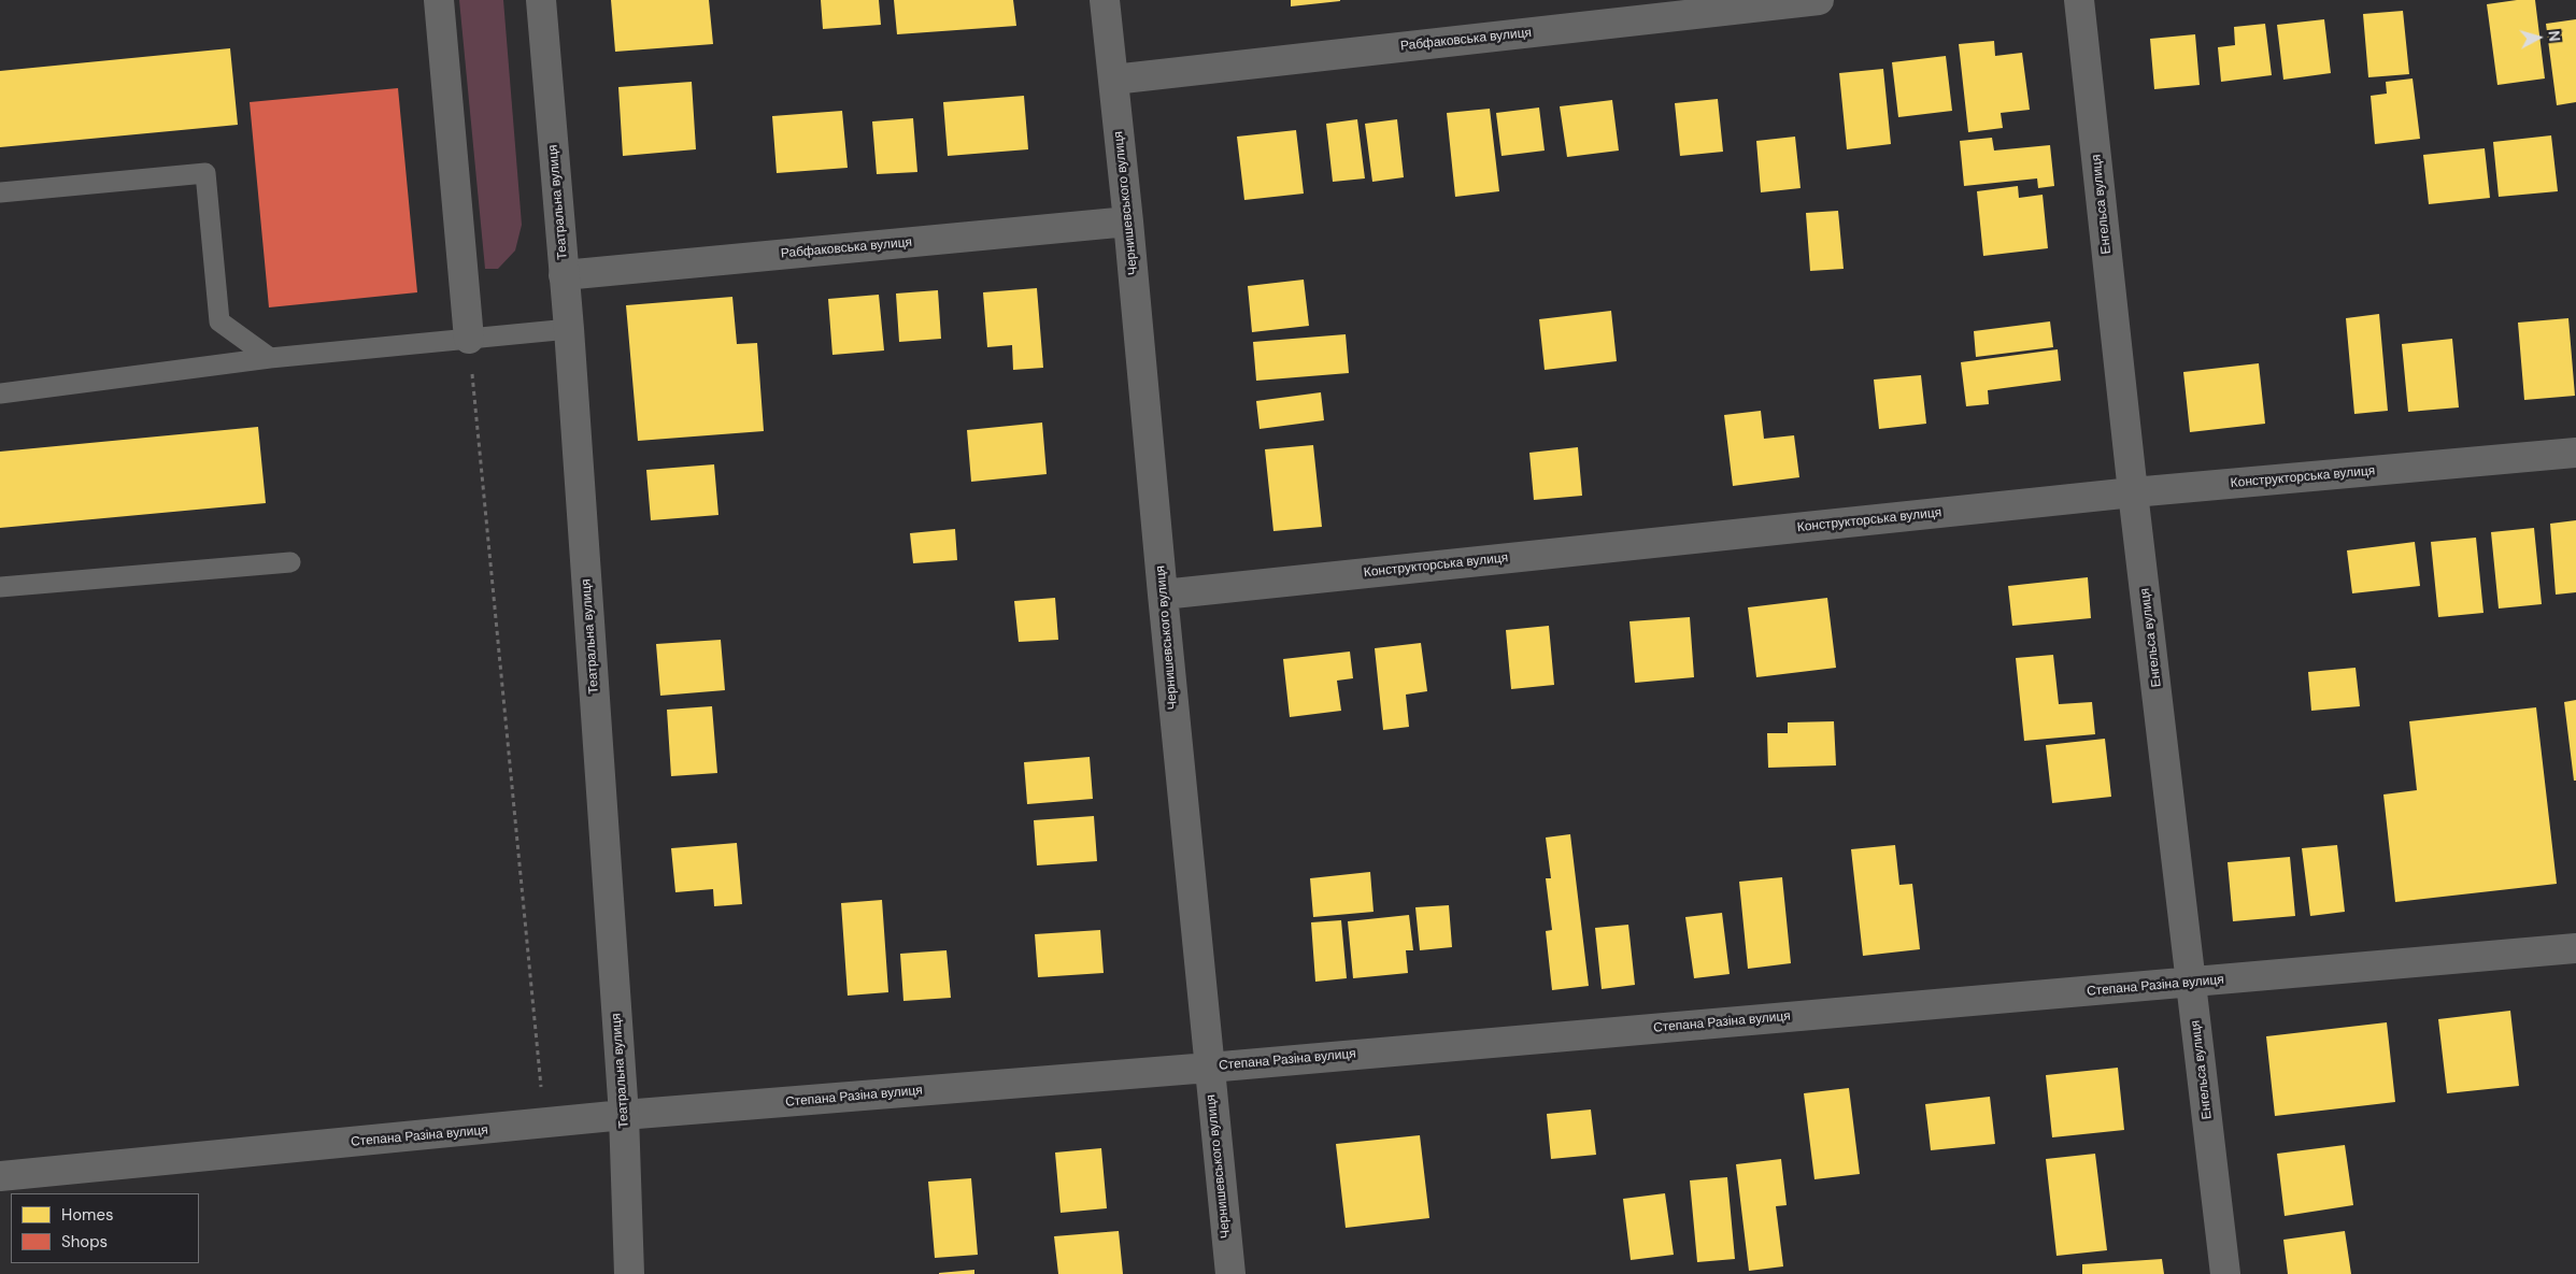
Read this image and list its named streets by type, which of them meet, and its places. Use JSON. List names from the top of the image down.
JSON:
{
  "streets": {
    "street": [
      "Рабфаковська вулиця",
      "Театральна вулиця",
      "Чернишевського вулиця",
      "Енгельса вулиця",
      "Конструкторська вулиця",
      "Степана Разіна вулиця"
    ]
  },
  "crossings": [
    ["Рабфаковська вулиця", "Театральна вулиця"],
    ["Рабфаковська вулиця", "Чернишевського вулиця"],
    ["Театральна вулиця", "Степана Разіна вулиця"],
    ["Чернишевського вулиця", "Конструкторська вулиця"],
    ["Чернишевського вулиця", "Степана Разіна вулиця"],
    ["Енгельса вулиця", "Конструкторська вулиця"],
    ["Енгельса вулиця", "Степана Разіна вулиця"]
  ],
  "legend": ["Homes", "Shops"],
  "north": "right"
}
